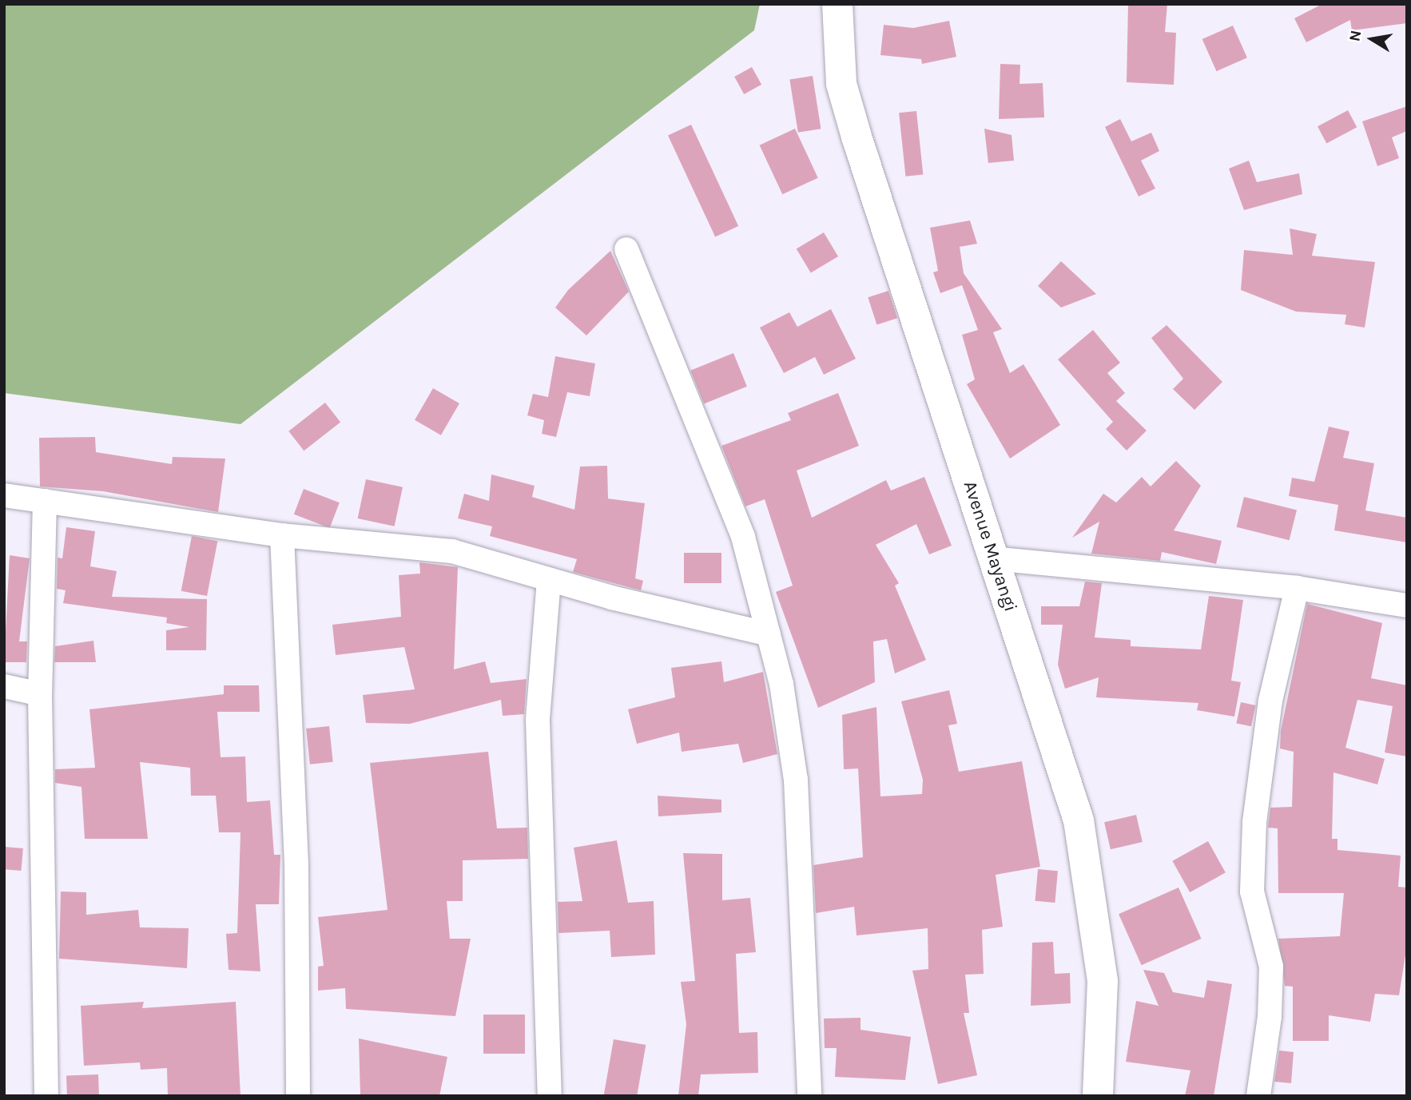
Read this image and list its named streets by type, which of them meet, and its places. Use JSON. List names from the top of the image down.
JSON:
{
  "streets": {
    "street": ["Avenue Mayangi"]
  },
  "north": "left"
}
